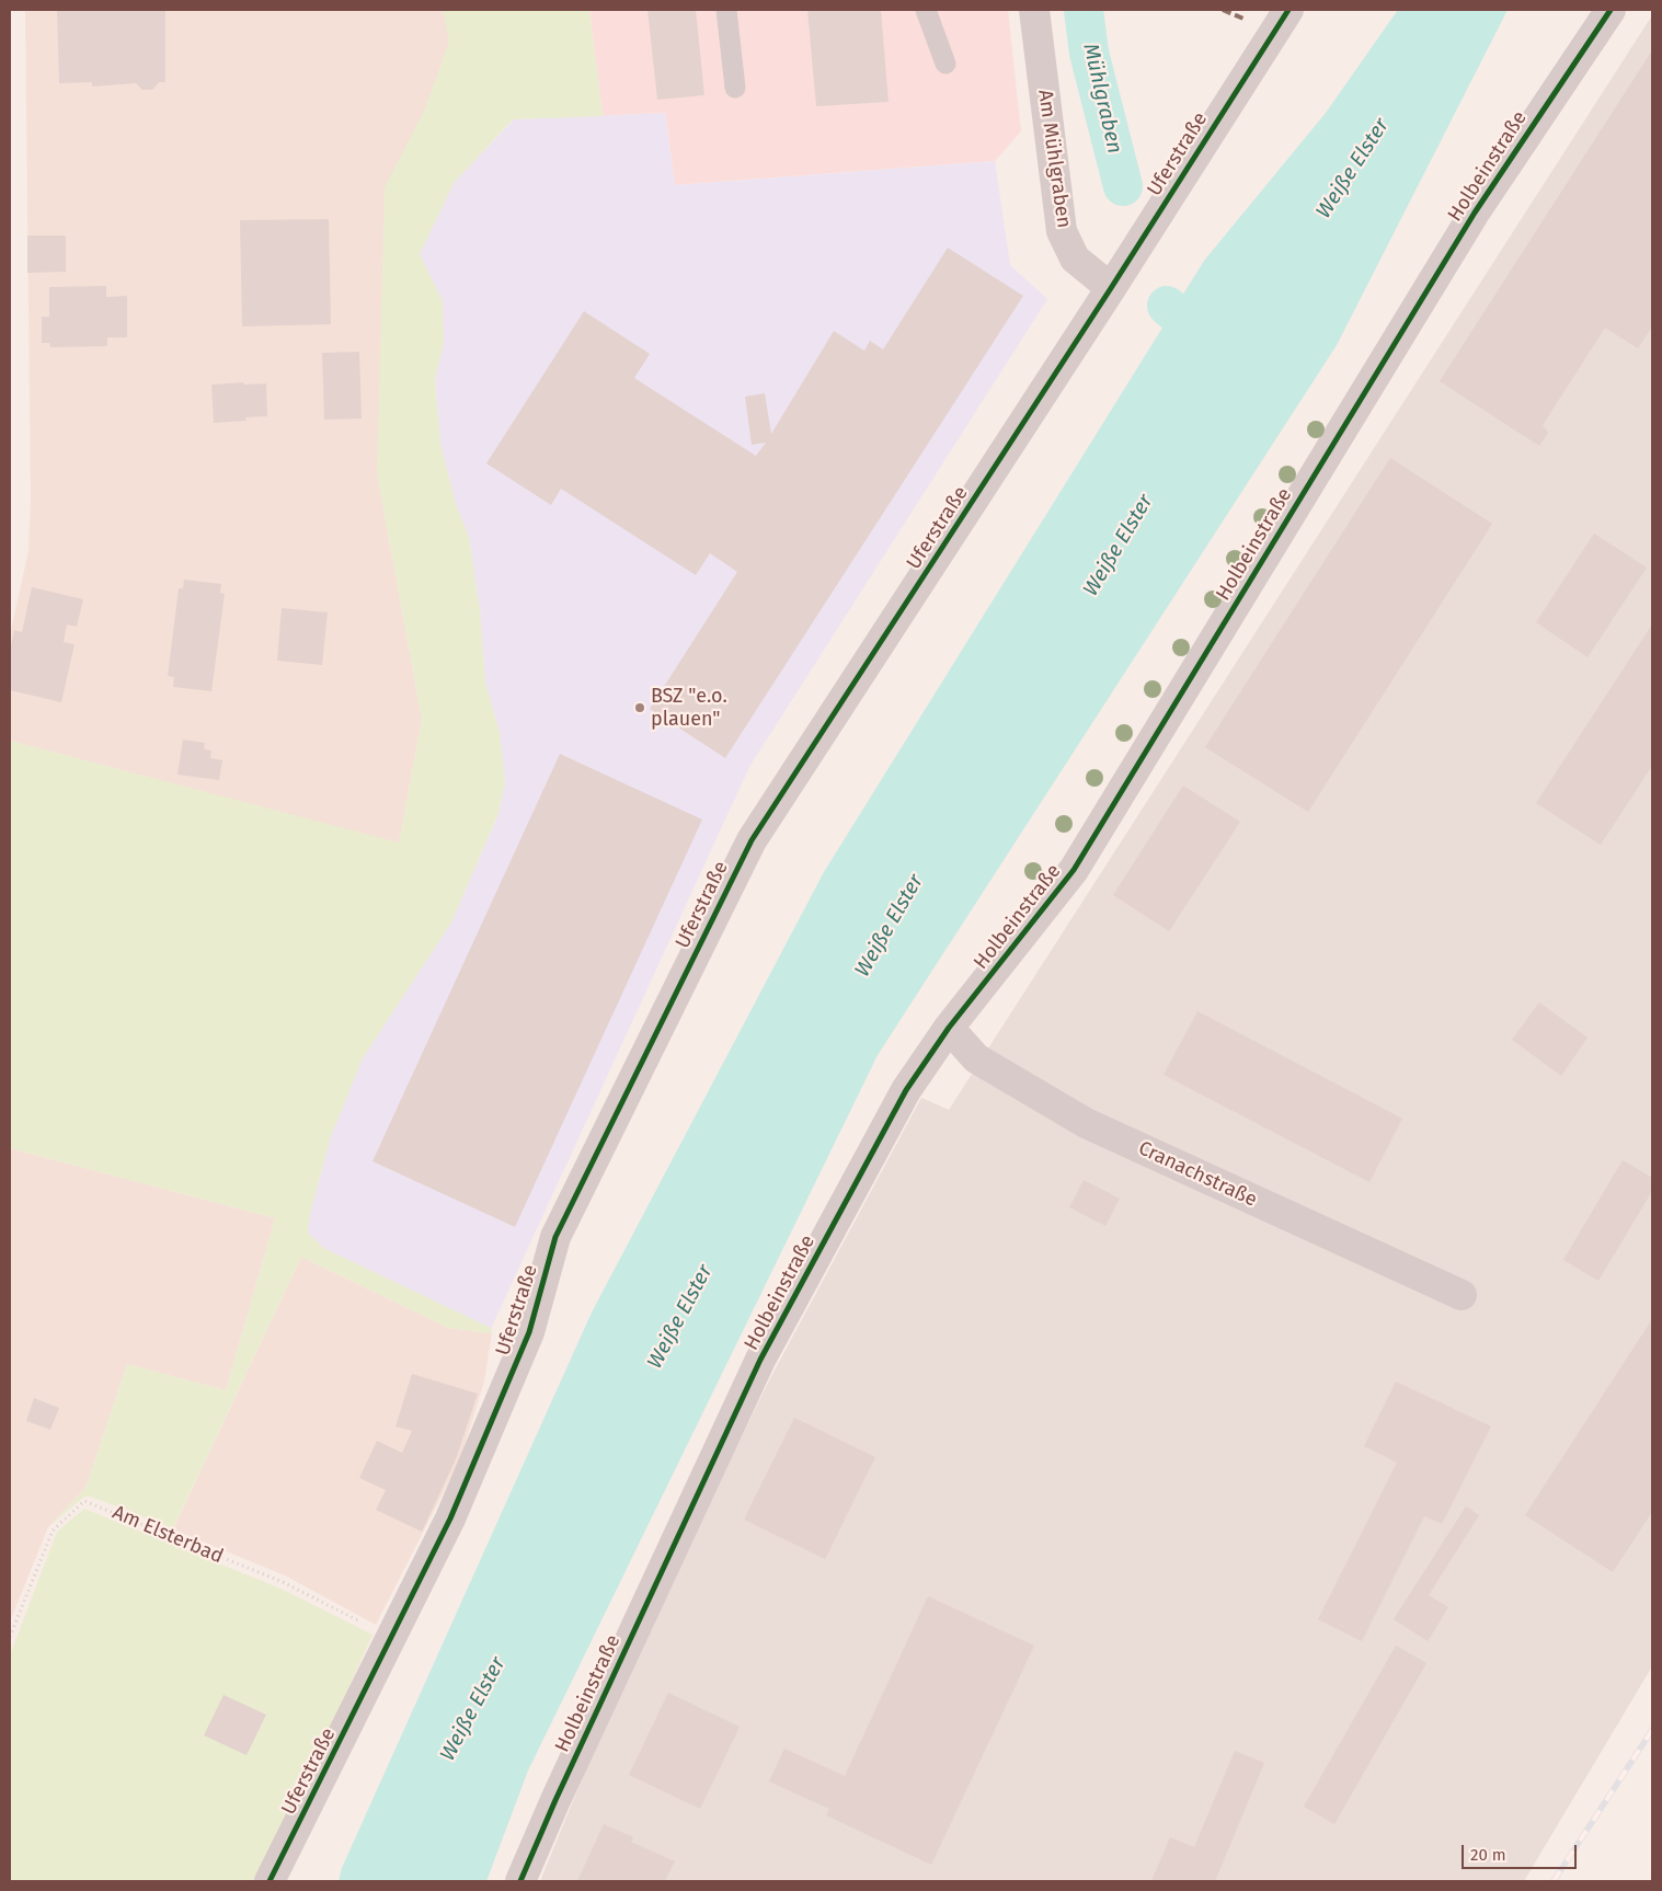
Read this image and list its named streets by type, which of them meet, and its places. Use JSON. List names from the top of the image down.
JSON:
{
  "streets": {
    "street": [
      "Uferstraße",
      "Am Mühlgraben",
      "Holbeinstraße",
      "Cranachstraße"
    ],
    "path": ["Am Elsterbad"]
  },
  "crossings": [
    ["Uferstraße", "Am Mühlgraben"],
    ["Uferstraße", "Am Elsterbad"],
    ["Holbeinstraße", "Cranachstraße"]
  ],
  "water": ["Mühlgraben", "Weiße Elster"],
  "places": ["BSZ \"e.o. plauen\""],
  "scale_bar": "20 m"
}
